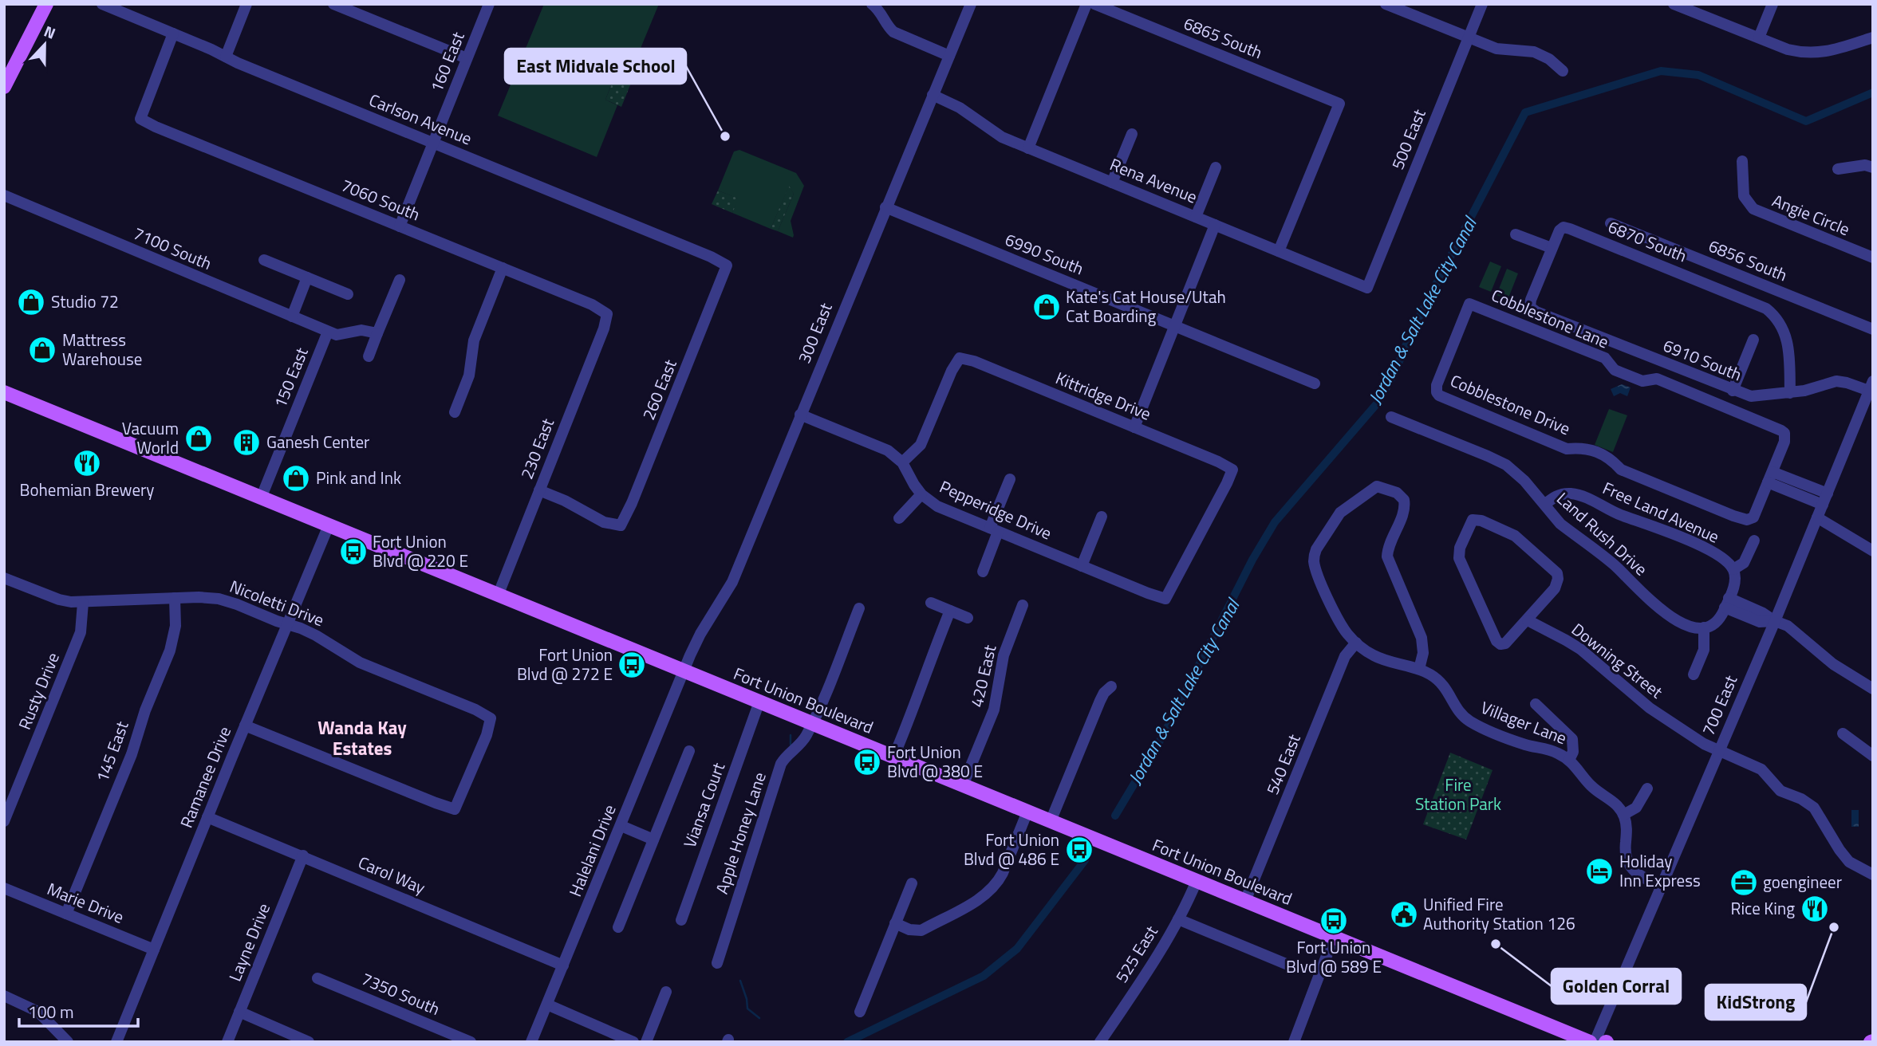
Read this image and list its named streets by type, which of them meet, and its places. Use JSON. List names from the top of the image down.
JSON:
{
  "streets": {
    "main road": ["Fort Union Boulevard"],
    "street": [
      "6865 South",
      "160 East",
      "Carlson Avenue",
      "500 East",
      "Rena Avenue",
      "7060 South",
      "Angie Circle",
      "6870 South",
      "7100 South",
      "6990 South",
      "6856 South",
      "Cobblestone Lane",
      "300 East",
      "6910 South",
      "150 East",
      "260 East",
      "Kittridge Drive",
      "Cobblestone Drive",
      "230 East",
      "Pepperidge Drive",
      "Free Land Avenue",
      "Land Rush Drive",
      "Nicoletti Drive",
      "Downing Street",
      "420 East",
      "Rusty Drive",
      "700 East",
      "Villager Lane",
      "145 East",
      "540 East",
      "Ramanee Drive",
      "Viansa Court",
      "Apple Honey Lane",
      "Halelani Drive",
      "Carol Way",
      "Marie Drive",
      "Layne Drive",
      "525 East",
      "7350 South"
    ]
  },
  "crossings": [
    ["6865 South", "Rena Avenue"],
    ["160 East", "Carlson Avenue"],
    ["160 East", "7060 South"],
    ["Carlson Avenue", "7060 South"],
    ["Carlson Avenue", "260 East"],
    ["500 East", "Rena Avenue"],
    ["Rena Avenue", "300 East"],
    ["7060 South", "230 East"],
    ["6870 South", "6910 South"],
    ["7100 South", "150 East"],
    ["6990 South", "300 East"],
    ["Cobblestone Lane", "Cobblestone Drive"],
    ["300 East", "Pepperidge Drive"],
    ["300 East", "Fort Union Boulevard"],
    ["300 East", "Halelani Drive"],
    ["6910 South", "700 East"],
    ["150 East", "Fort Union Boulevard"],
    ["260 East", "230 East"],
    ["Kittridge Drive", "Pepperidge Drive"],
    ["230 East", "Fort Union Boulevard"],
    ["Free Land Avenue", "Land Rush Drive"],
    ["Nicoletti Drive", "Rusty Drive"],
    ["Nicoletti Drive", "145 East"],
    ["Nicoletti Drive", "Ramanee Drive"],
    ["Downing Street", "700 East"],
    ["420 East", "Fort Union Boulevard"],
    ["Fort Union Boulevard", "540 East"],
    ["Fort Union Boulevard", "Ramanee Drive"],
    ["Fort Union Boulevard", "Viansa Court"],
    ["Fort Union Boulevard", "Apple Honey Lane"],
    ["Fort Union Boulevard", "Halelani Drive"],
    ["Fort Union Boulevard", "525 East"],
    ["Villager Lane", "540 East"],
    ["145 East", "Marie Drive"],
    ["Ramanee Drive", "Carol Way"],
    ["Ramanee Drive", "Marie Drive"],
    ["Halelani Drive", "Carol Way"],
    ["Carol Way", "Layne Drive"]
  ],
  "districts": ["Wanda Kay Estates"],
  "water": ["Jordan & Salt Lake City Canal"],
  "parks": ["Fire Station Park"],
  "places": {
    "other": ["East Midvale School", "KidStrong", "Golden Corral"],
    "shop": [
      "Studio 72",
      "Kate's Cat House/Utah Cat Boarding",
      "Mattress Warehouse",
      "Vacuum World",
      "Pink and Ink"
    ],
    "building": ["Ganesh Center"],
    "restaurant": ["Bohemian Brewery", "Rice King"],
    "bus stop": [
      "Fort Union Blvd @ 220 E",
      "Fort Union Blvd @ 272 E",
      "Fort Union Blvd @ 380 E",
      "Fort Union Blvd @ 486 E",
      "Fort Union Blvd @ 589 E"
    ],
    "hotel": ["Holiday Inn Express"],
    "office": ["goengineer"],
    "public building": ["Unified Fire Authority Station 126"]
  },
  "scale_bar": "100 m",
  "north": "top"
}
